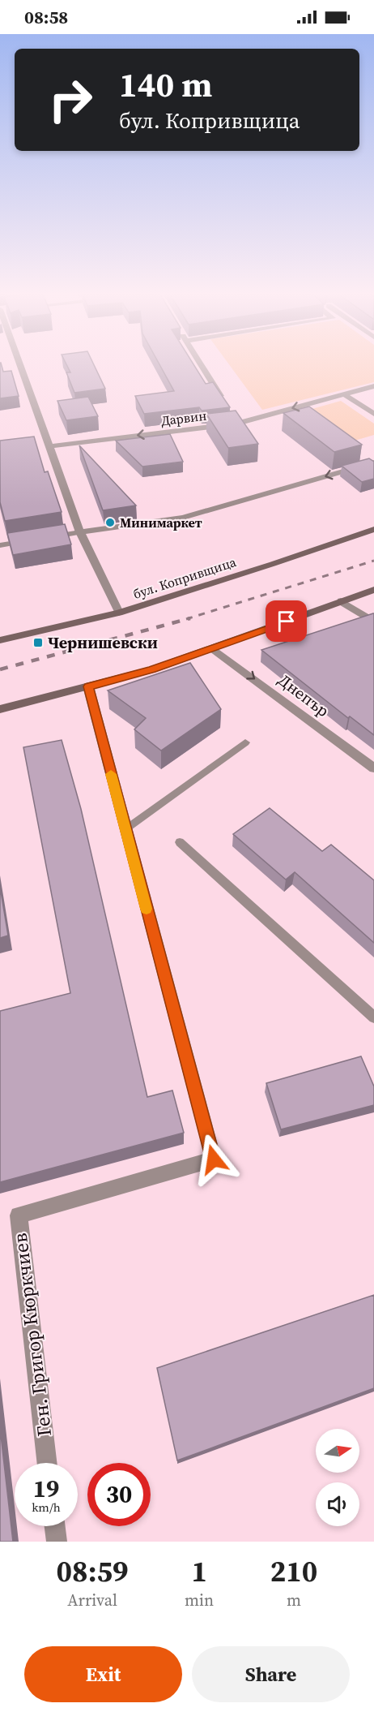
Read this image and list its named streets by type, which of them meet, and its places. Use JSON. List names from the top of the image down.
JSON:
{
  "streets": {
    "main road": ["бул. Копривщица"],
    "street": ["Дарвин", "Днепър", "Ген. Григор Кюркчиев"]
  },
  "one_way": ["Днепър"],
  "places": {
    "other": ["Минимаркет"],
    "transit": ["Чернишевски"]
  },
  "north": "right",
  "page": {
    "status": "08:58",
    "turn": ["140 m", "бул. Копривщица"],
    "speed": "19 km/h",
    "limit": "30",
    "eta": [
      "08:59",
      "Arrival",
      "1",
      "min",
      "210",
      "m"
    ],
    "buttons": ["Exit", "Share"]
  }
}
